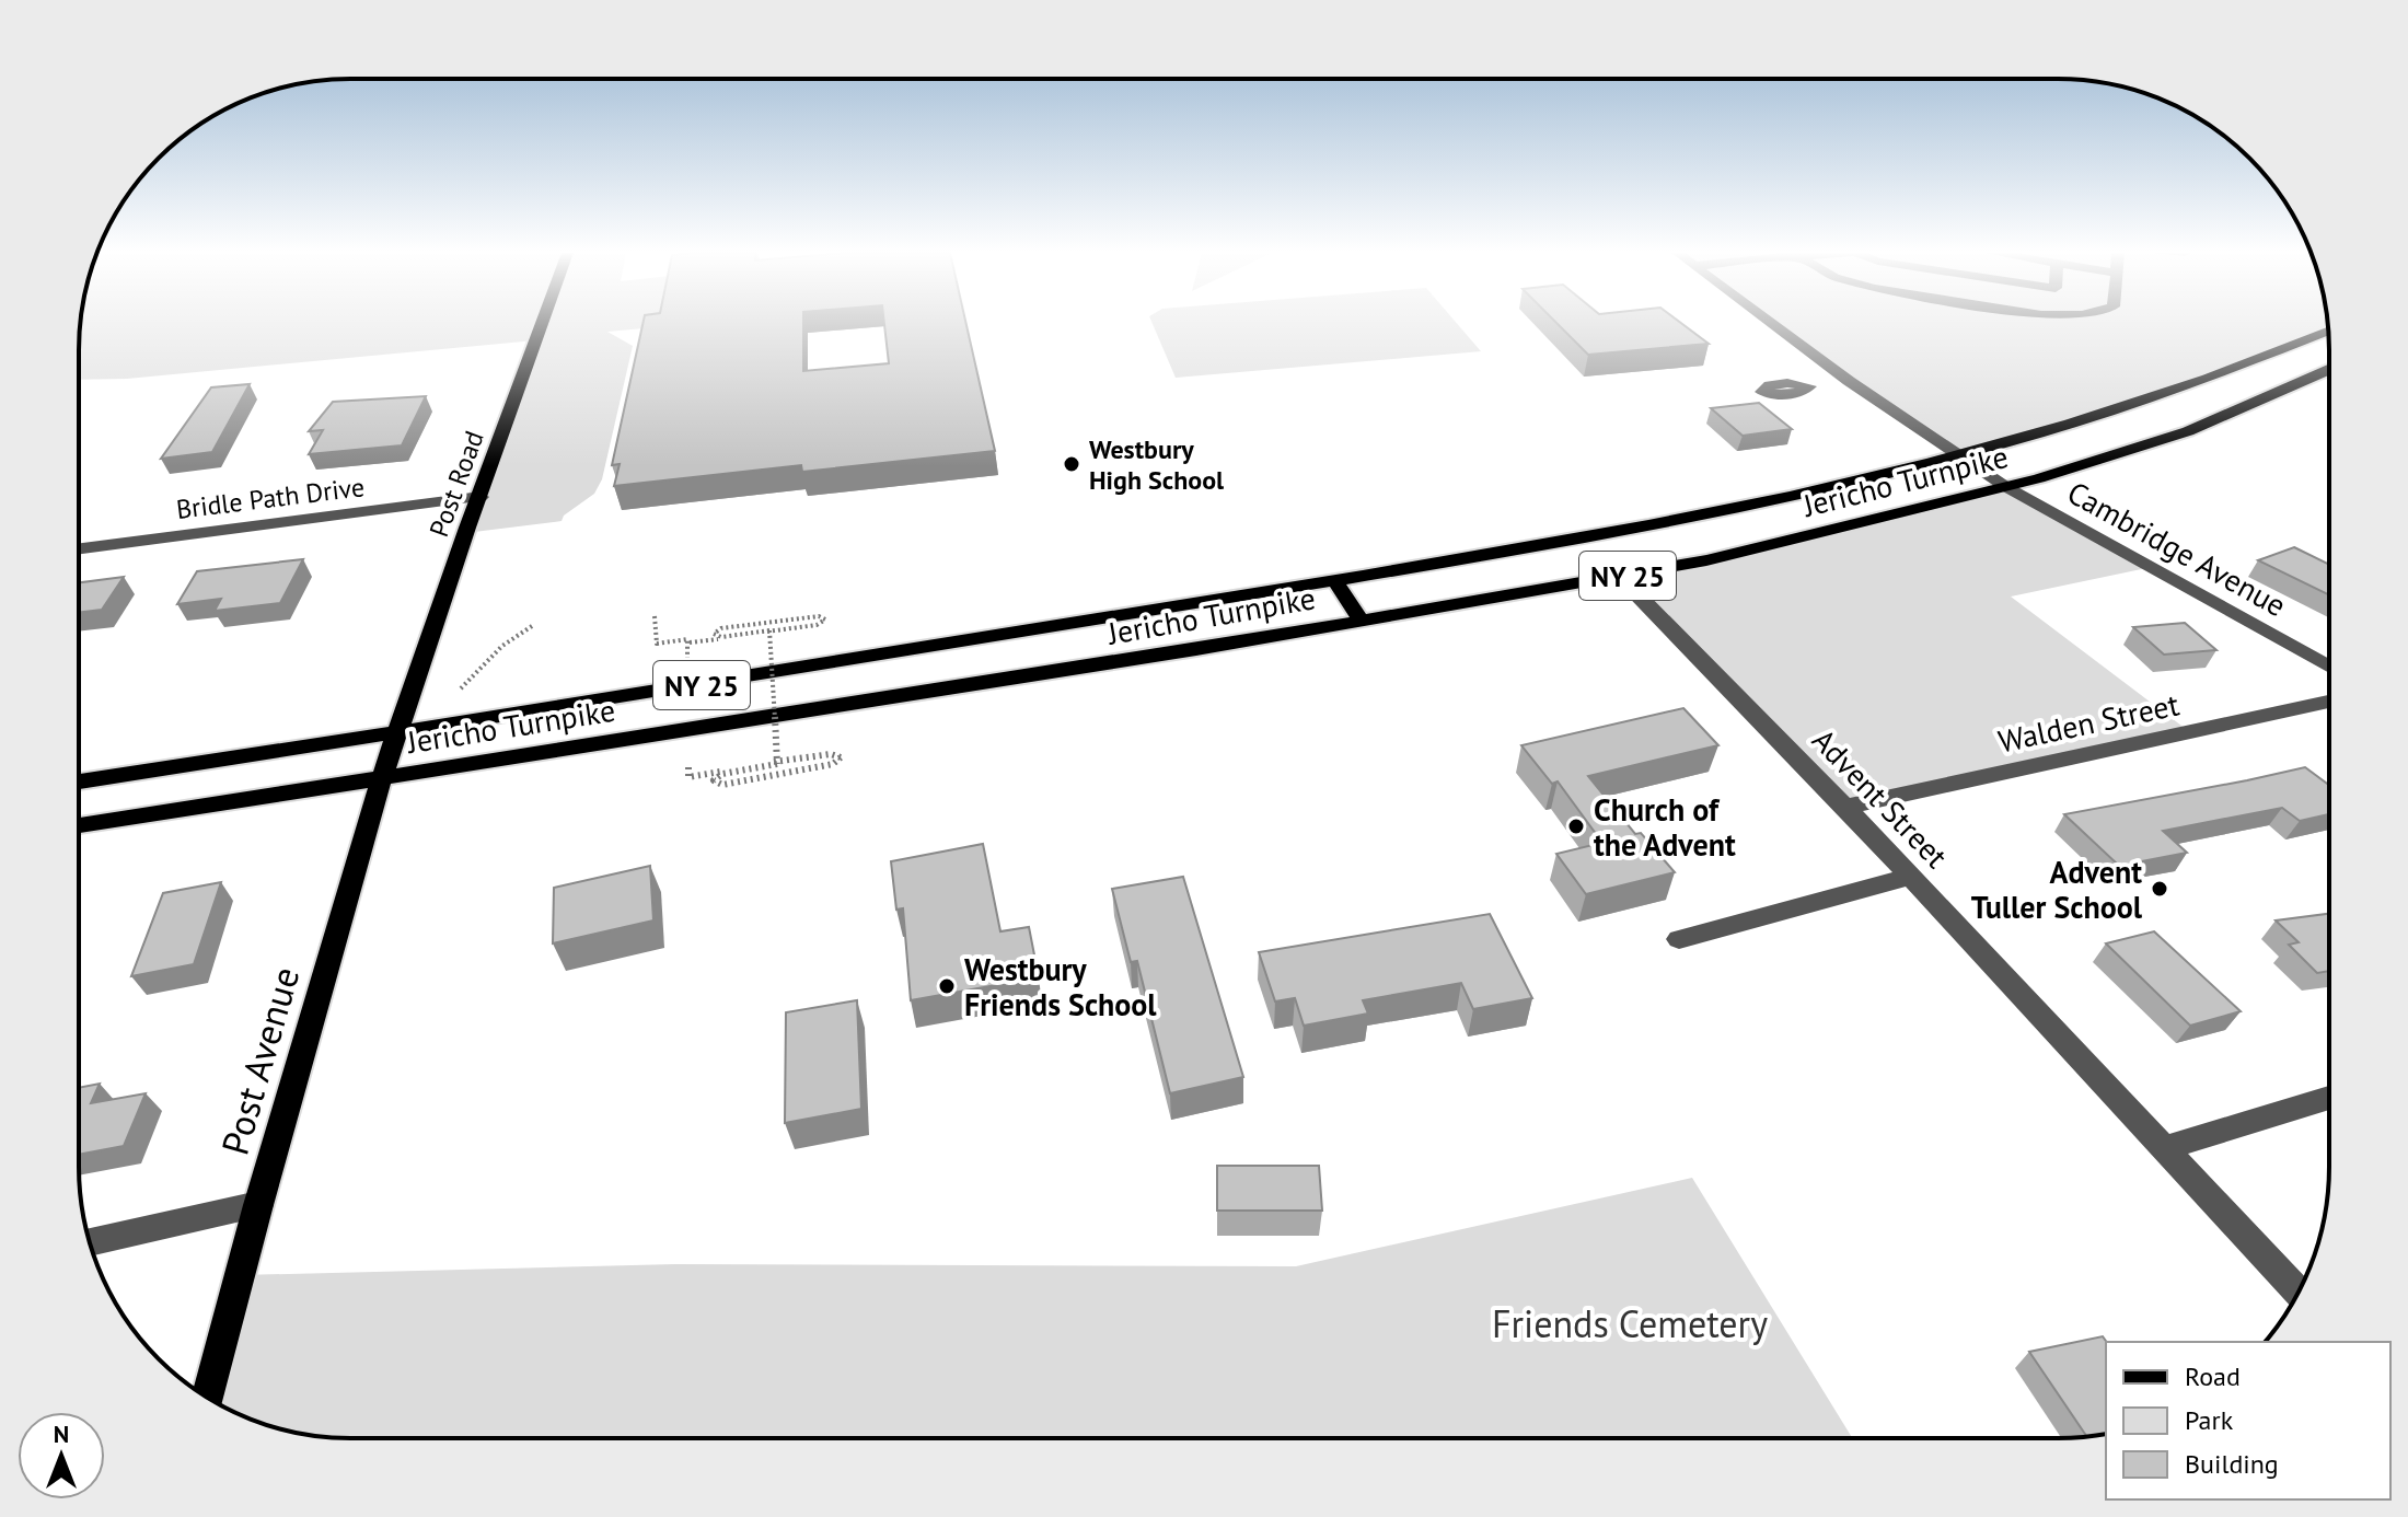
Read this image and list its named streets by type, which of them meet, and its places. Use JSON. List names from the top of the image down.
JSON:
{
  "streets": {
    "main road": [
      "Jericho Turnpike",
      "Post Road",
      "NY 25",
      "Post Avenue"
    ],
    "street": [
      "Bridle Path Drive",
      "Cambridge Avenue",
      "Walden Street",
      "Advent Street"
    ]
  },
  "crossings": [
    ["Jericho Turnpike", "Post Road"],
    ["Jericho Turnpike", "Cambridge Avenue"],
    ["Jericho Turnpike", "Advent Street"],
    ["Jericho Turnpike", "Post Avenue"],
    ["Post Road", "Bridle Path Drive"],
    ["Post Road", "Post Avenue"],
    ["Walden Street", "Advent Street"]
  ],
  "parks": ["Friends Cemetery"],
  "places": [
    "Westbury High School",
    "Church of the Advent",
    "Advent Tuller School",
    "Westbury Friends School"
  ],
  "legend": ["Road", "Park", "Building"],
  "north": "top"
}
